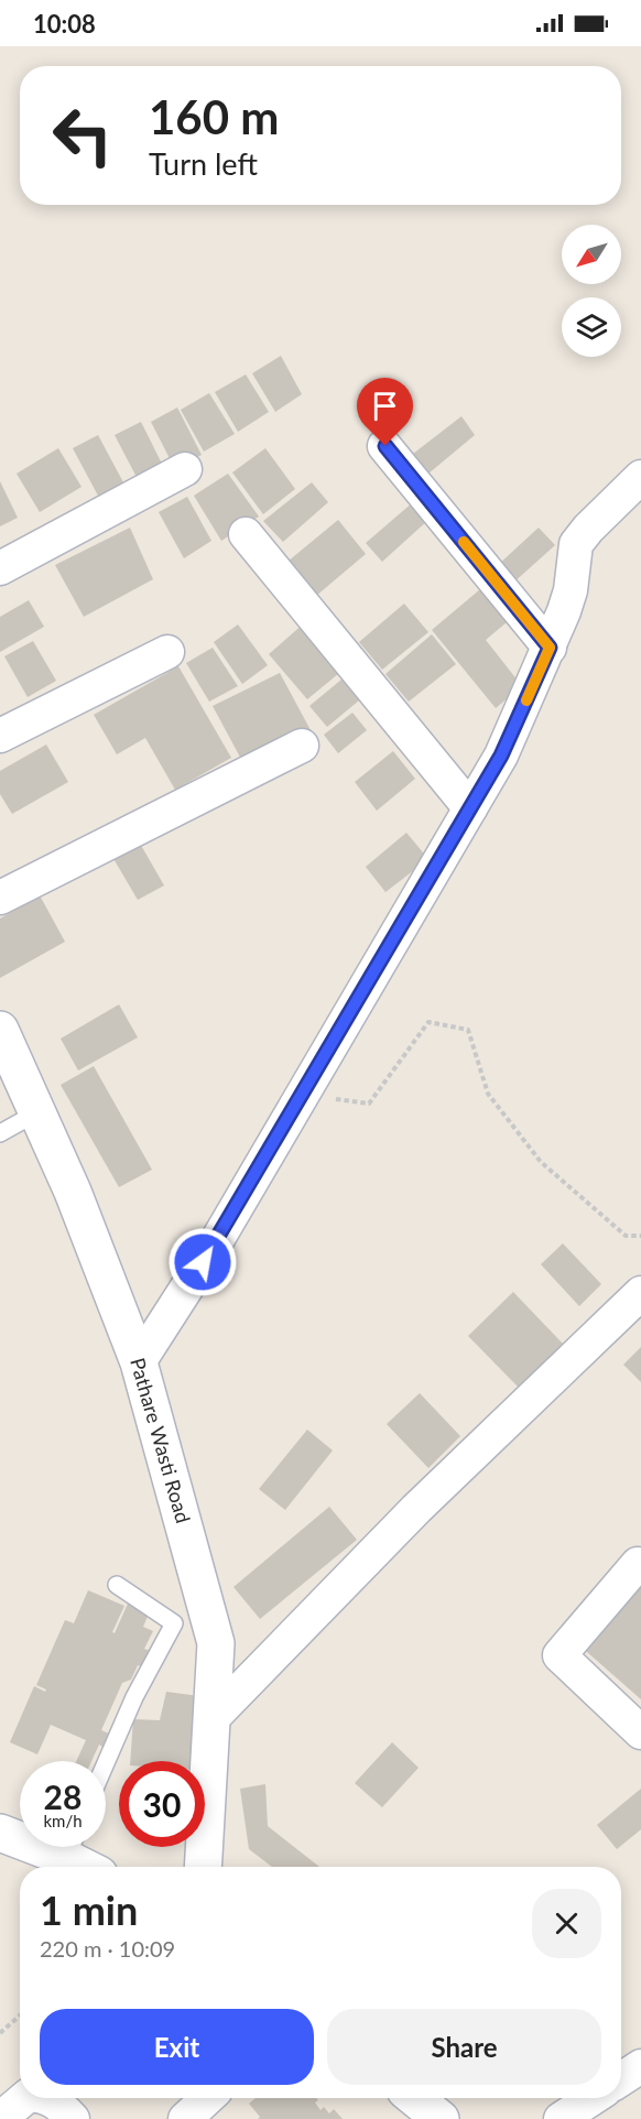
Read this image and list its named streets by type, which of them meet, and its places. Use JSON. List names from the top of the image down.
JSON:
{
  "streets": {
    "street": ["Pathare Wasti Road"]
  },
  "north": "bottom left",
  "page": {
    "status": "10:08",
    "turn": ["160 m", "Turn left"],
    "speed": "28 km/h",
    "limit": "30",
    "heading": ["1 min", "220 m · 10:09"],
    "buttons": ["Exit", "Share"]
  }
}
